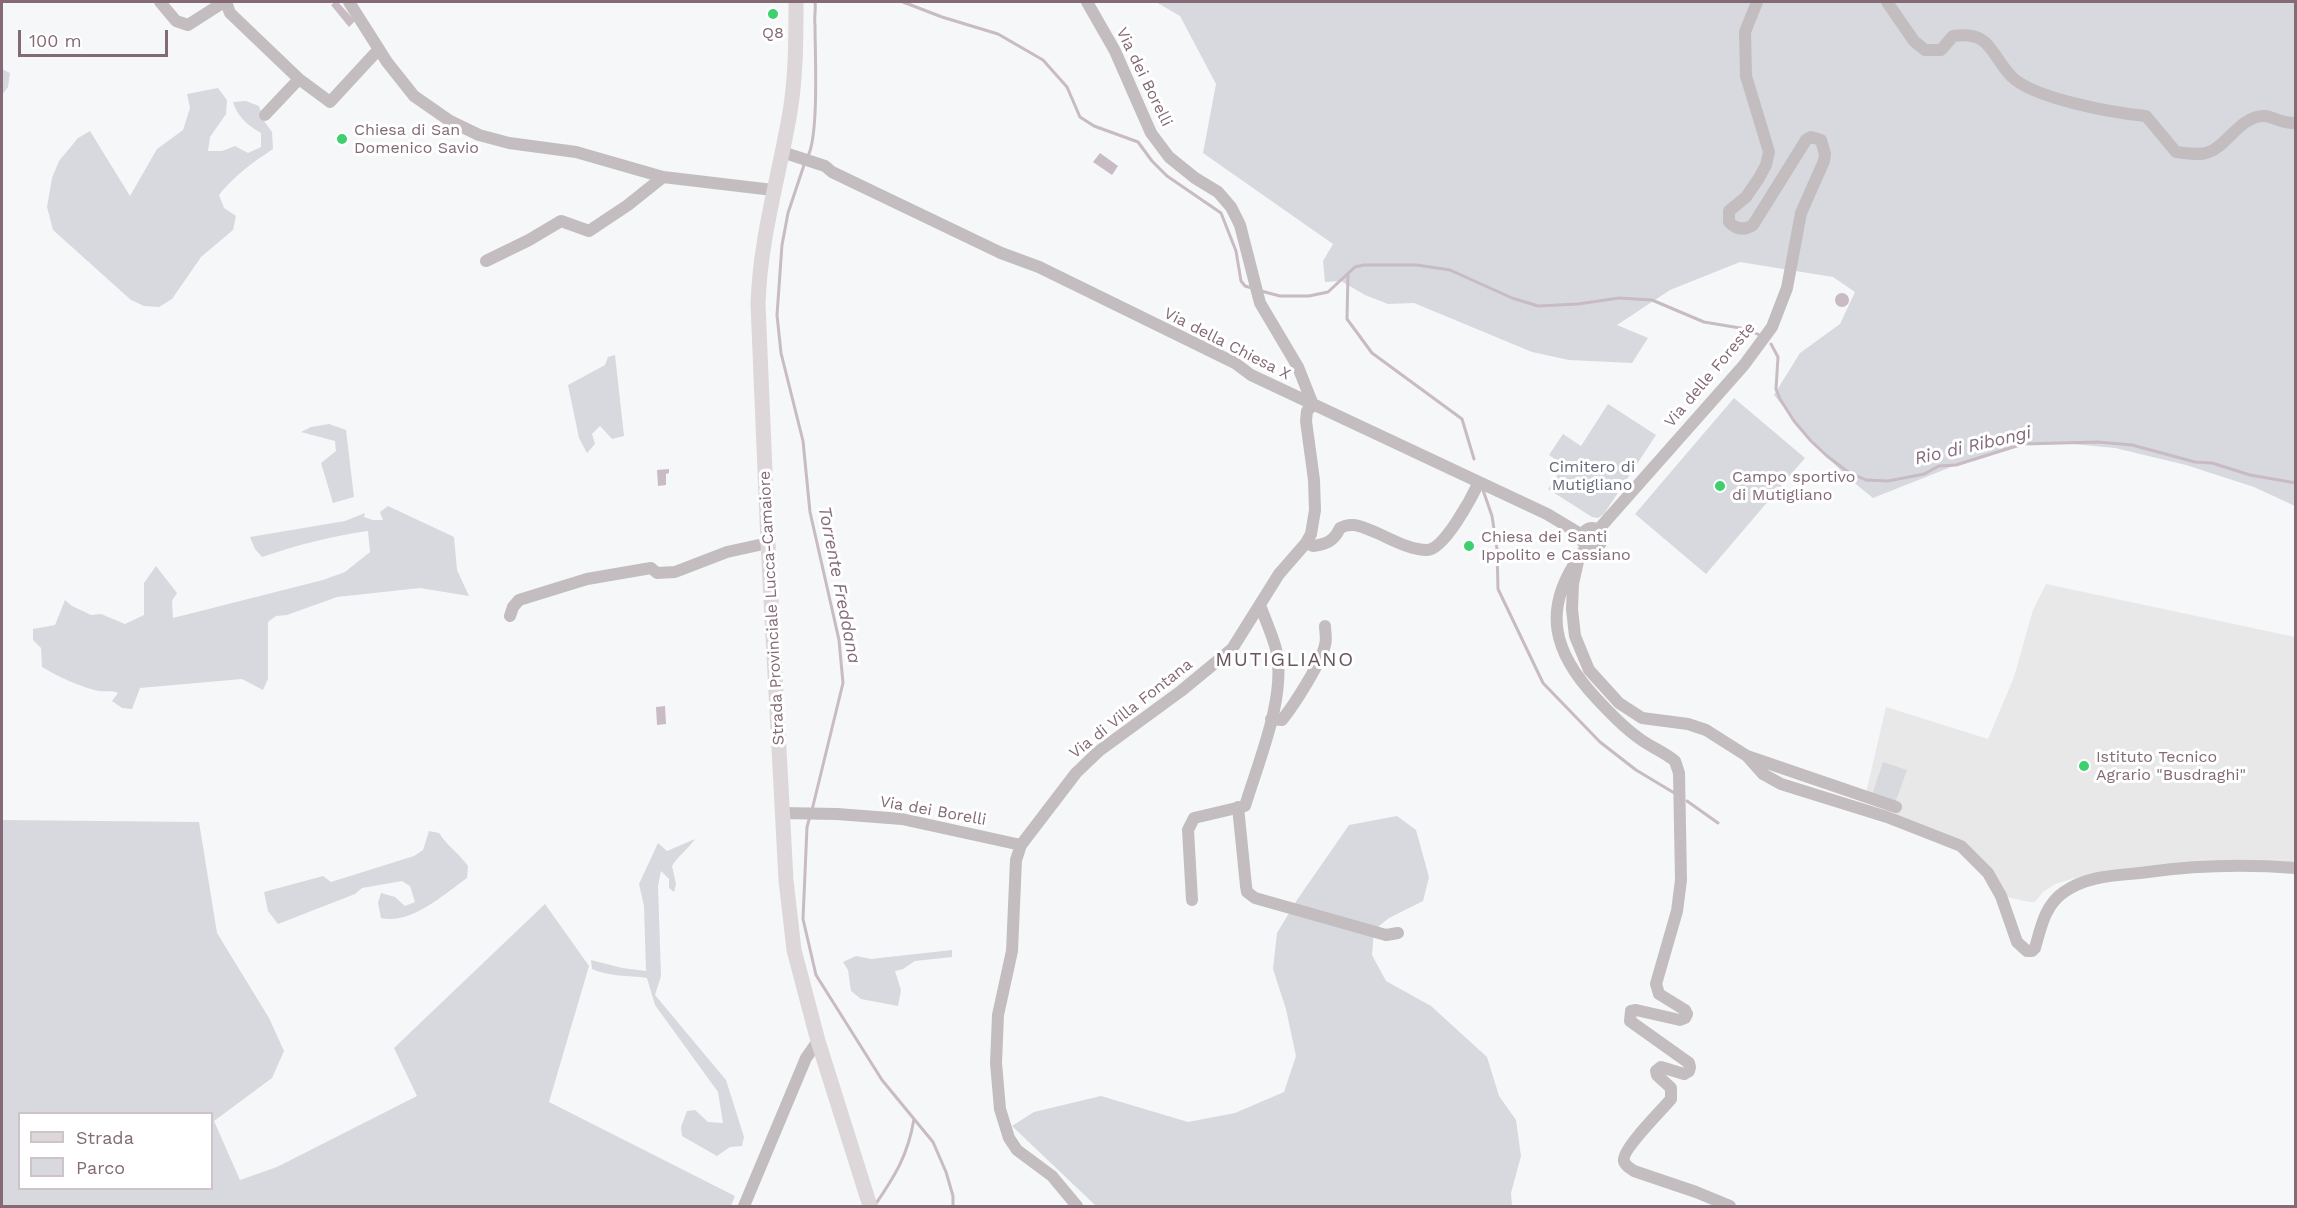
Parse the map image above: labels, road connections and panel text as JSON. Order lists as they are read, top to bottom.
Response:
{
  "streets": {
    "main road": ["Strada Provinciale Lucca-Camaiore"],
    "street": [
      "Via dei Borelli",
      "Via della Chiesa X",
      "Via delle Foreste",
      "Via di Villa Fontana"
    ]
  },
  "crossings": [
    ["Via dei Borelli", "Via della Chiesa X"],
    ["Via dei Borelli", "Strada Provinciale Lucca-Camaiore"],
    ["Via dei Borelli", "Via di Villa Fontana"],
    ["Via della Chiesa X", "Via delle Foreste"],
    ["Via della Chiesa X", "Strada Provinciale Lucca-Camaiore"],
    ["Via della Chiesa X", "Via di Villa Fontana"]
  ],
  "districts": ["MUTIGLIANO"],
  "water": ["Rio di Ribongi", "Torrente Freddana"],
  "parks": ["Cimitero di Mutigliano"],
  "places": [
    "Q8",
    "Chiesa di San Domenico Savio",
    "Campo sportivo di Mutigliano",
    "Chiesa dei Santi Ippolito e Cassiano",
    "Istituto Tecnico Agrario \"Busdraghi\""
  ],
  "legend": ["Strada", "Parco"],
  "scale_bar": "100 m"
}
